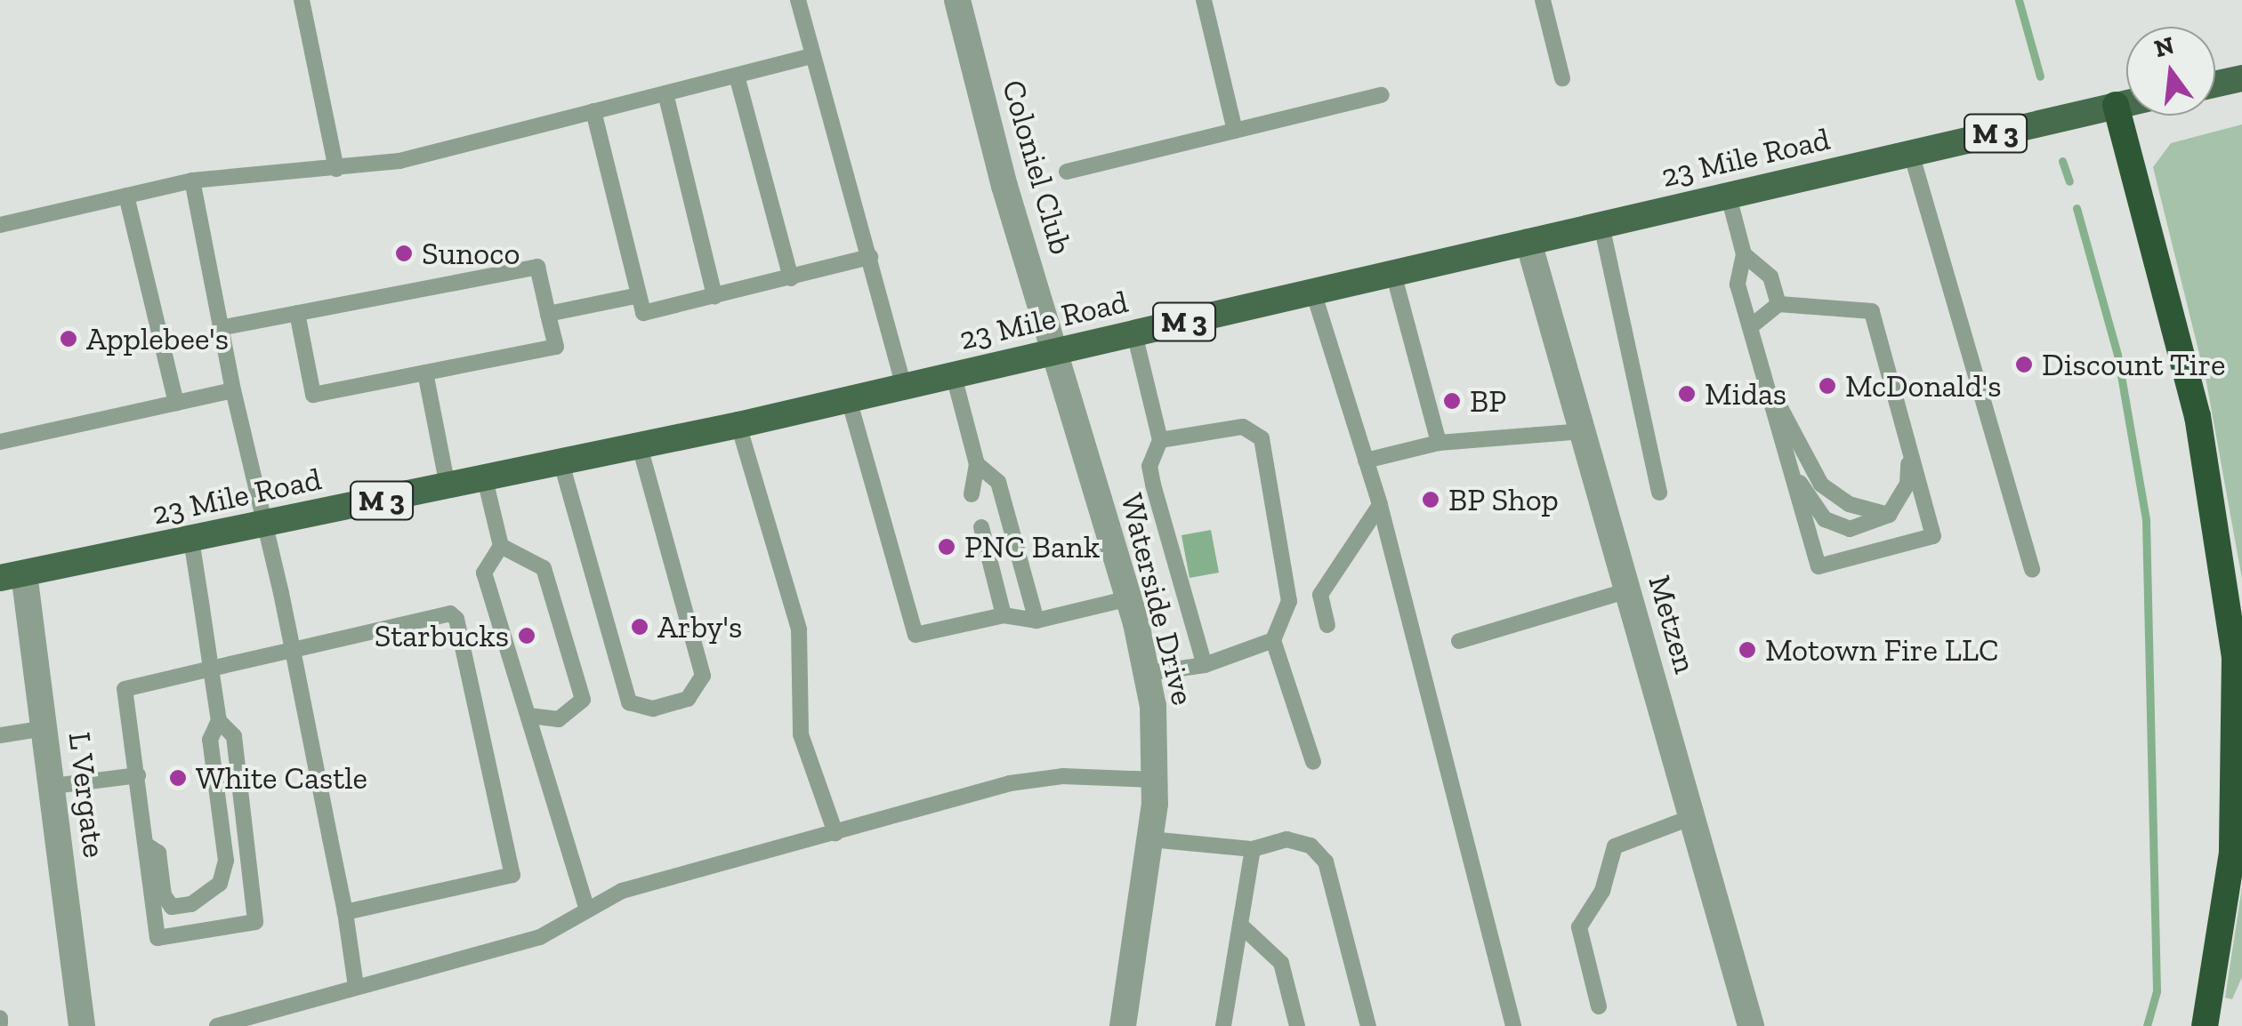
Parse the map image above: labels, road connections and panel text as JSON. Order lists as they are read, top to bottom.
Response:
{
  "streets": {
    "main road": ["M 3", "23 Mile Road"],
    "street": [
      "Coloniel Club",
      "Waterside Drive",
      "Metzen",
      "L Vergate"
    ]
  },
  "crossings": [
    ["23 Mile Road", "Coloniel Club"],
    ["23 Mile Road", "Waterside Drive"],
    ["23 Mile Road", "Metzen"],
    ["23 Mile Road", "L Vergate"],
    ["Coloniel Club", "Waterside Drive"]
  ],
  "places": [
    "Sunoco",
    "Applebee's",
    "Discount Tire",
    "McDonald's",
    "Midas",
    "BP",
    "BP Shop",
    "PNC Bank",
    "Arby's",
    "Starbucks",
    "Motown Fire LLC",
    "White Castle"
  ],
  "north": "top"
}
